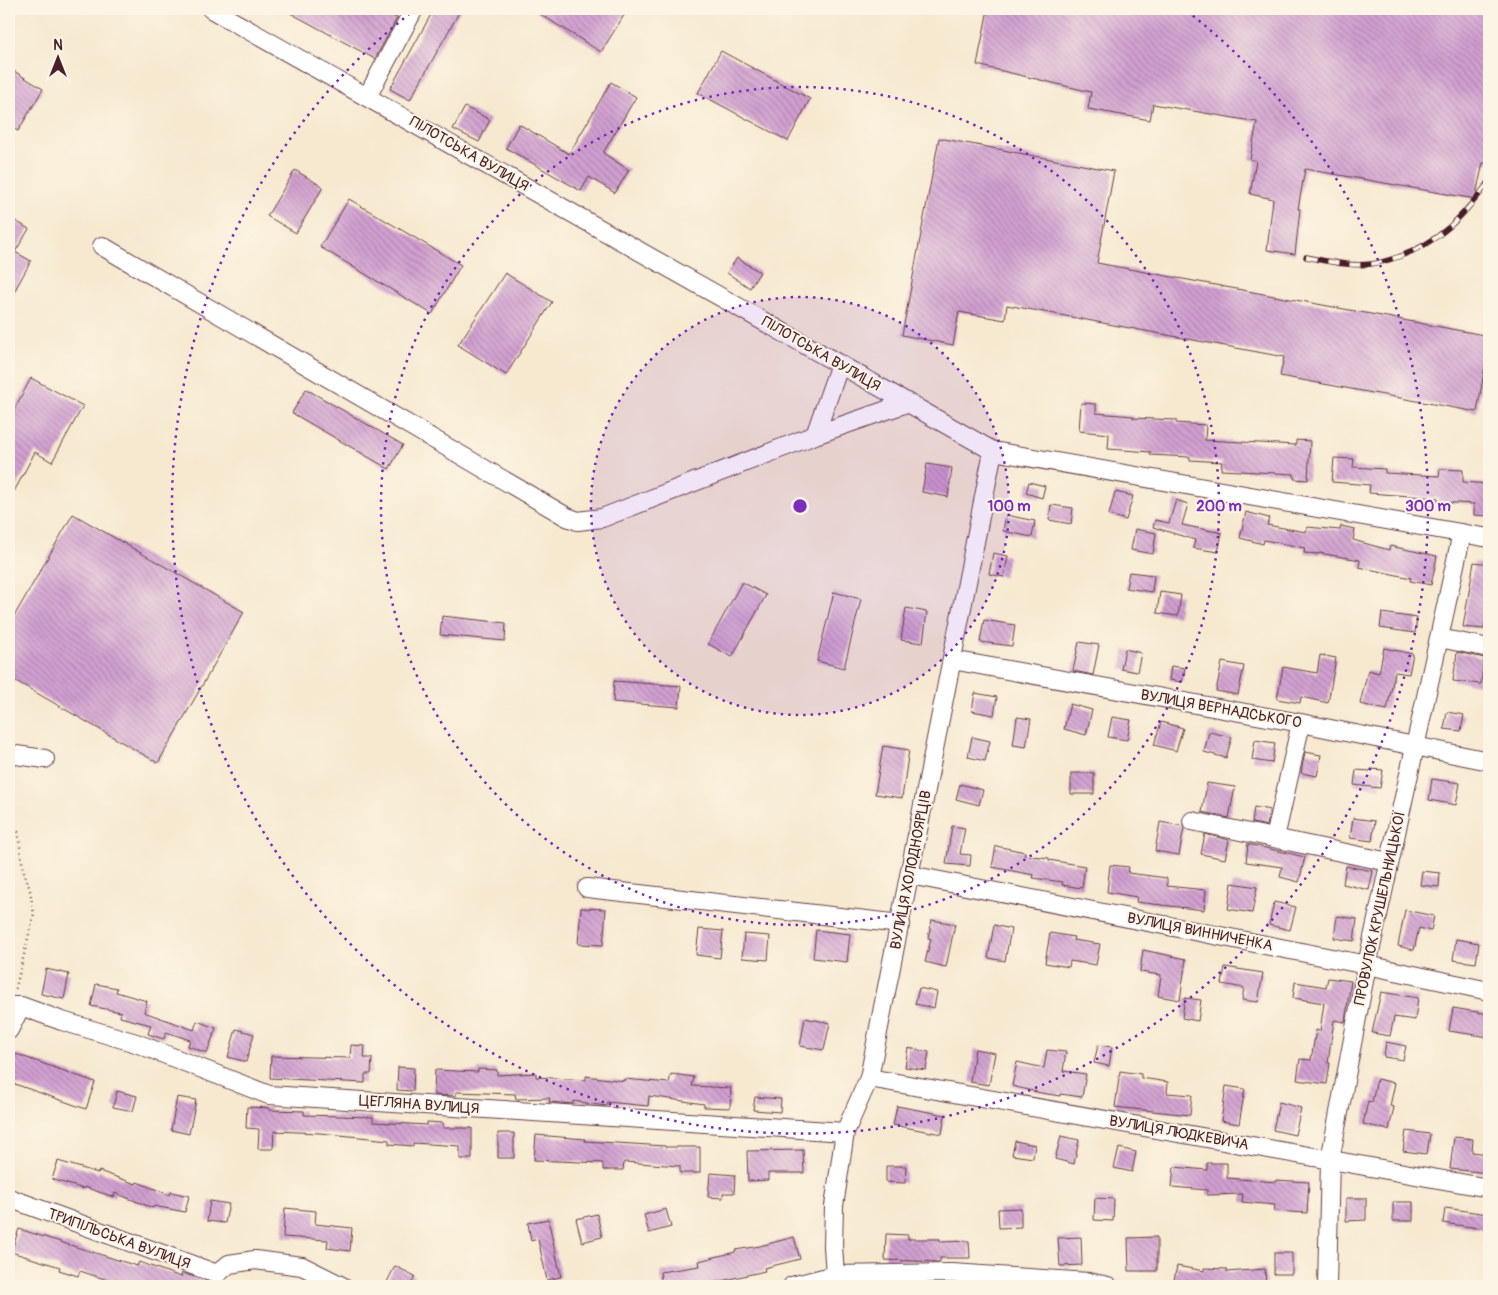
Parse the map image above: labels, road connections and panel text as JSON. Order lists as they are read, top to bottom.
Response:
{
  "streets": {
    "street": [
      "ПІЛОТСЬКА ВУЛИЦЯ",
      "ВУЛИЦЯ ВЕРНАДСЬКОГО",
      "ВУЛИЦЯ ХОЛОДНОЯРЦІВ",
      "ПРОВУЛОК КРУШЕЛЬНИЦЬКОЇ",
      "ВУЛИЦЯ ВИННИЧЕНКА",
      "ЦЕГЛЯНА ВУЛИЦЯ",
      "ВУЛИЦЯ ЛЮДКЕВИЧА",
      "ТРИПІЛЬСЬКА ВУЛИЦЯ"
    ]
  },
  "crossings": [
    ["ПІЛОТСЬКА ВУЛИЦЯ", "ВУЛИЦЯ ХОЛОДНОЯРЦІВ"],
    ["ПІЛОТСЬКА ВУЛИЦЯ", "ПРОВУЛОК КРУШЕЛЬНИЦЬКОЇ"],
    ["ВУЛИЦЯ ВЕРНАДСЬКОГО", "ВУЛИЦЯ ХОЛОДНОЯРЦІВ"],
    ["ВУЛИЦЯ ВЕРНАДСЬКОГО", "ПРОВУЛОК КРУШЕЛЬНИЦЬКОЇ"],
    ["ВУЛИЦЯ ХОЛОДНОЯРЦІВ", "ВУЛИЦЯ ВИННИЧЕНКА"],
    ["ВУЛИЦЯ ХОЛОДНОЯРЦІВ", "ЦЕГЛЯНА ВУЛИЦЯ"],
    ["ВУЛИЦЯ ХОЛОДНОЯРЦІВ", "ВУЛИЦЯ ЛЮДКЕВИЧА"],
    ["ПРОВУЛОК КРУШЕЛЬНИЦЬКОЇ", "ВУЛИЦЯ ВИННИЧЕНКА"],
    ["ПРОВУЛОК КРУШЕЛЬНИЦЬКОЇ", "ВУЛИЦЯ ЛЮДКЕВИЧА"]
  ],
  "north": "top",
  "rings": ["100 m", "200 m", "300 m"]
}
